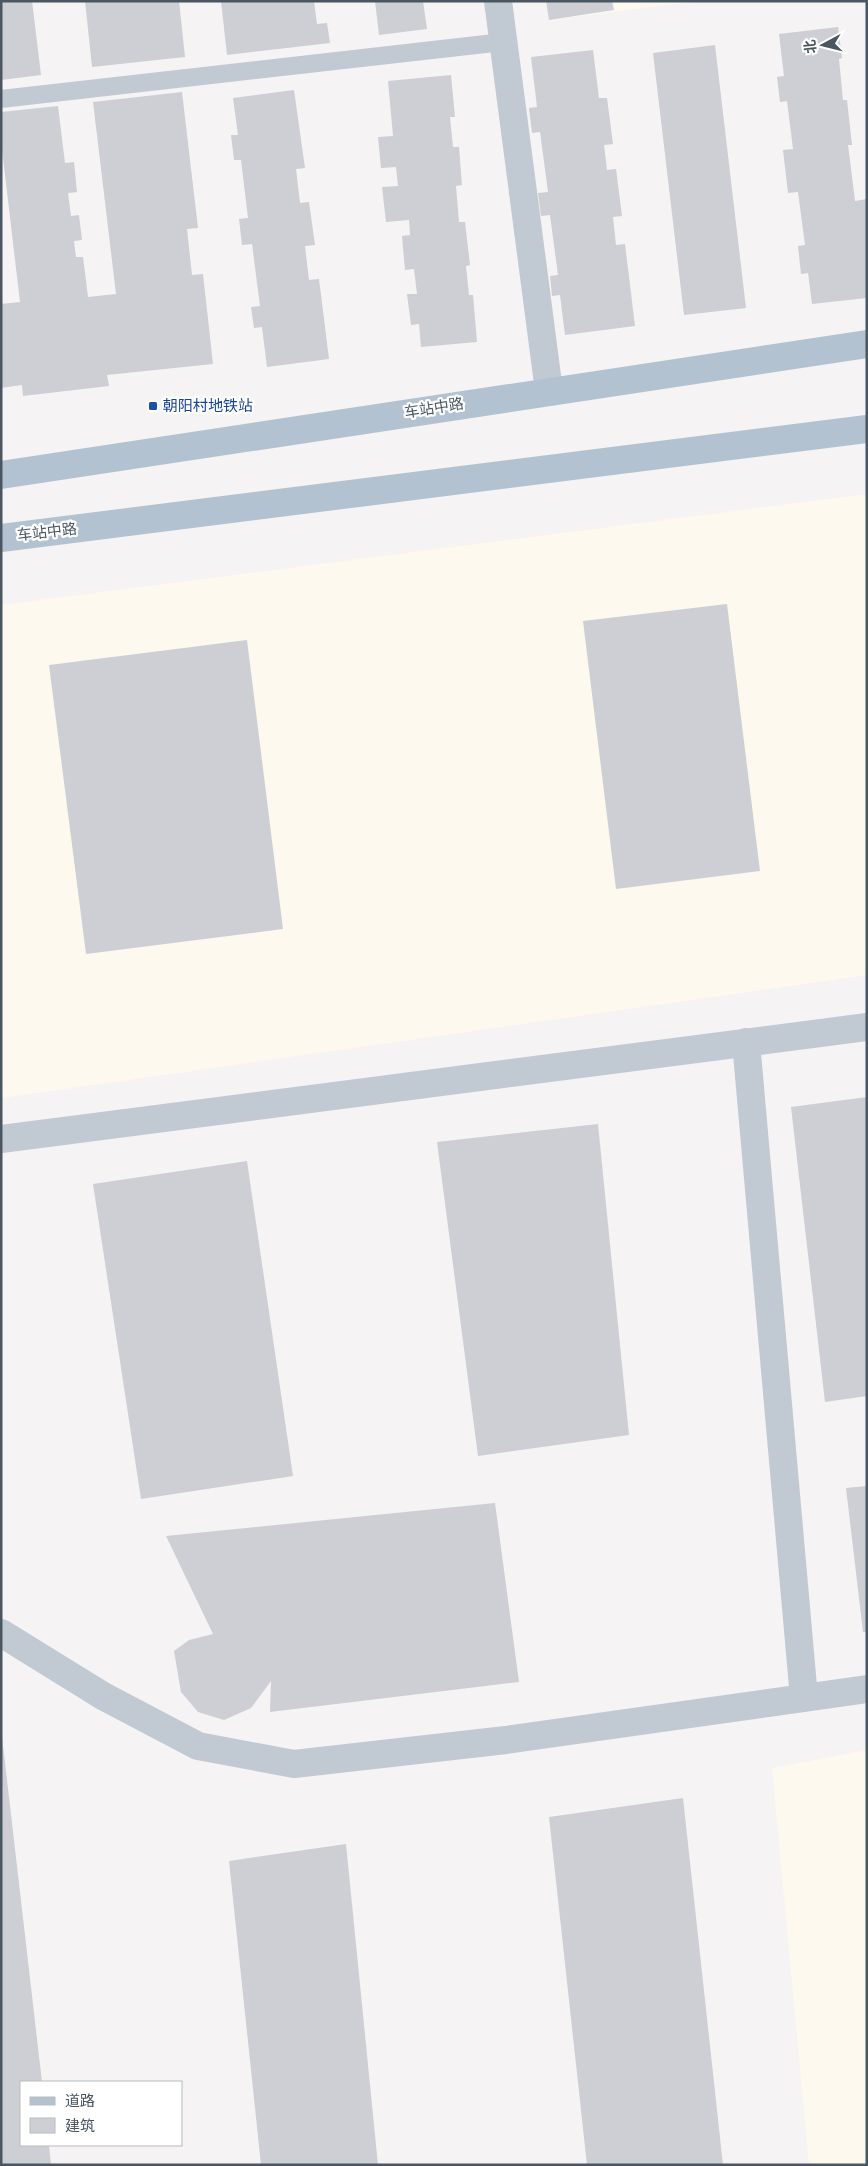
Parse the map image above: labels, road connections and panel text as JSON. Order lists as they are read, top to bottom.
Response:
{
  "streets": {
    "main road": ["车站中路"]
  },
  "places": {
    "transit": ["朝阳村地铁站"]
  },
  "legend": ["道路", "建筑"],
  "north": "left"
}
